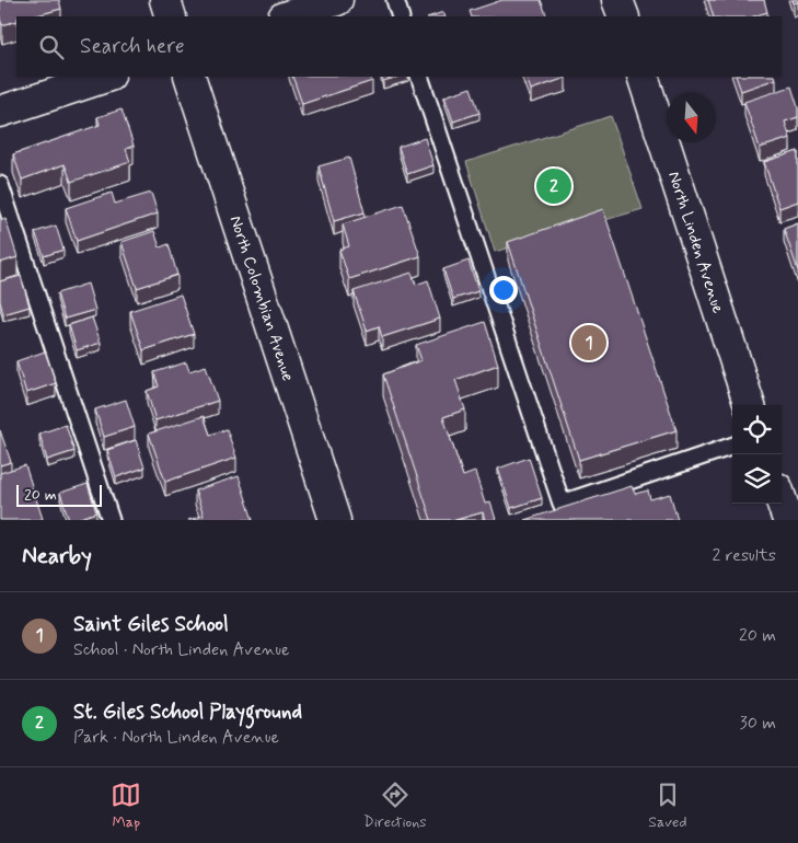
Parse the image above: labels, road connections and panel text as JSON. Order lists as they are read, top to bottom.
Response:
{
  "streets": {
    "street": ["North Linden Avenue", "North Colombian Avenue"]
  },
  "scale_bar": "20 m",
  "north": "bottom",
  "page": {
    "search": "Search here",
    "pins": ["2", "1"],
    "scale": "20 m",
    "heading": ["Nearby", "2 results"],
    "list": [
      {
        "mark": "1",
        "name": "Saint Giles School",
        "note": "School · North Linden Avenue",
        "value": "20 m"
      },
      {
        "mark": "2",
        "name": "St. Giles School Playground",
        "note": "Park · North Linden Avenue",
        "value": "30 m"
      }
    ],
    "nav": ["Map", "Directions", "Saved"]
  }
}
